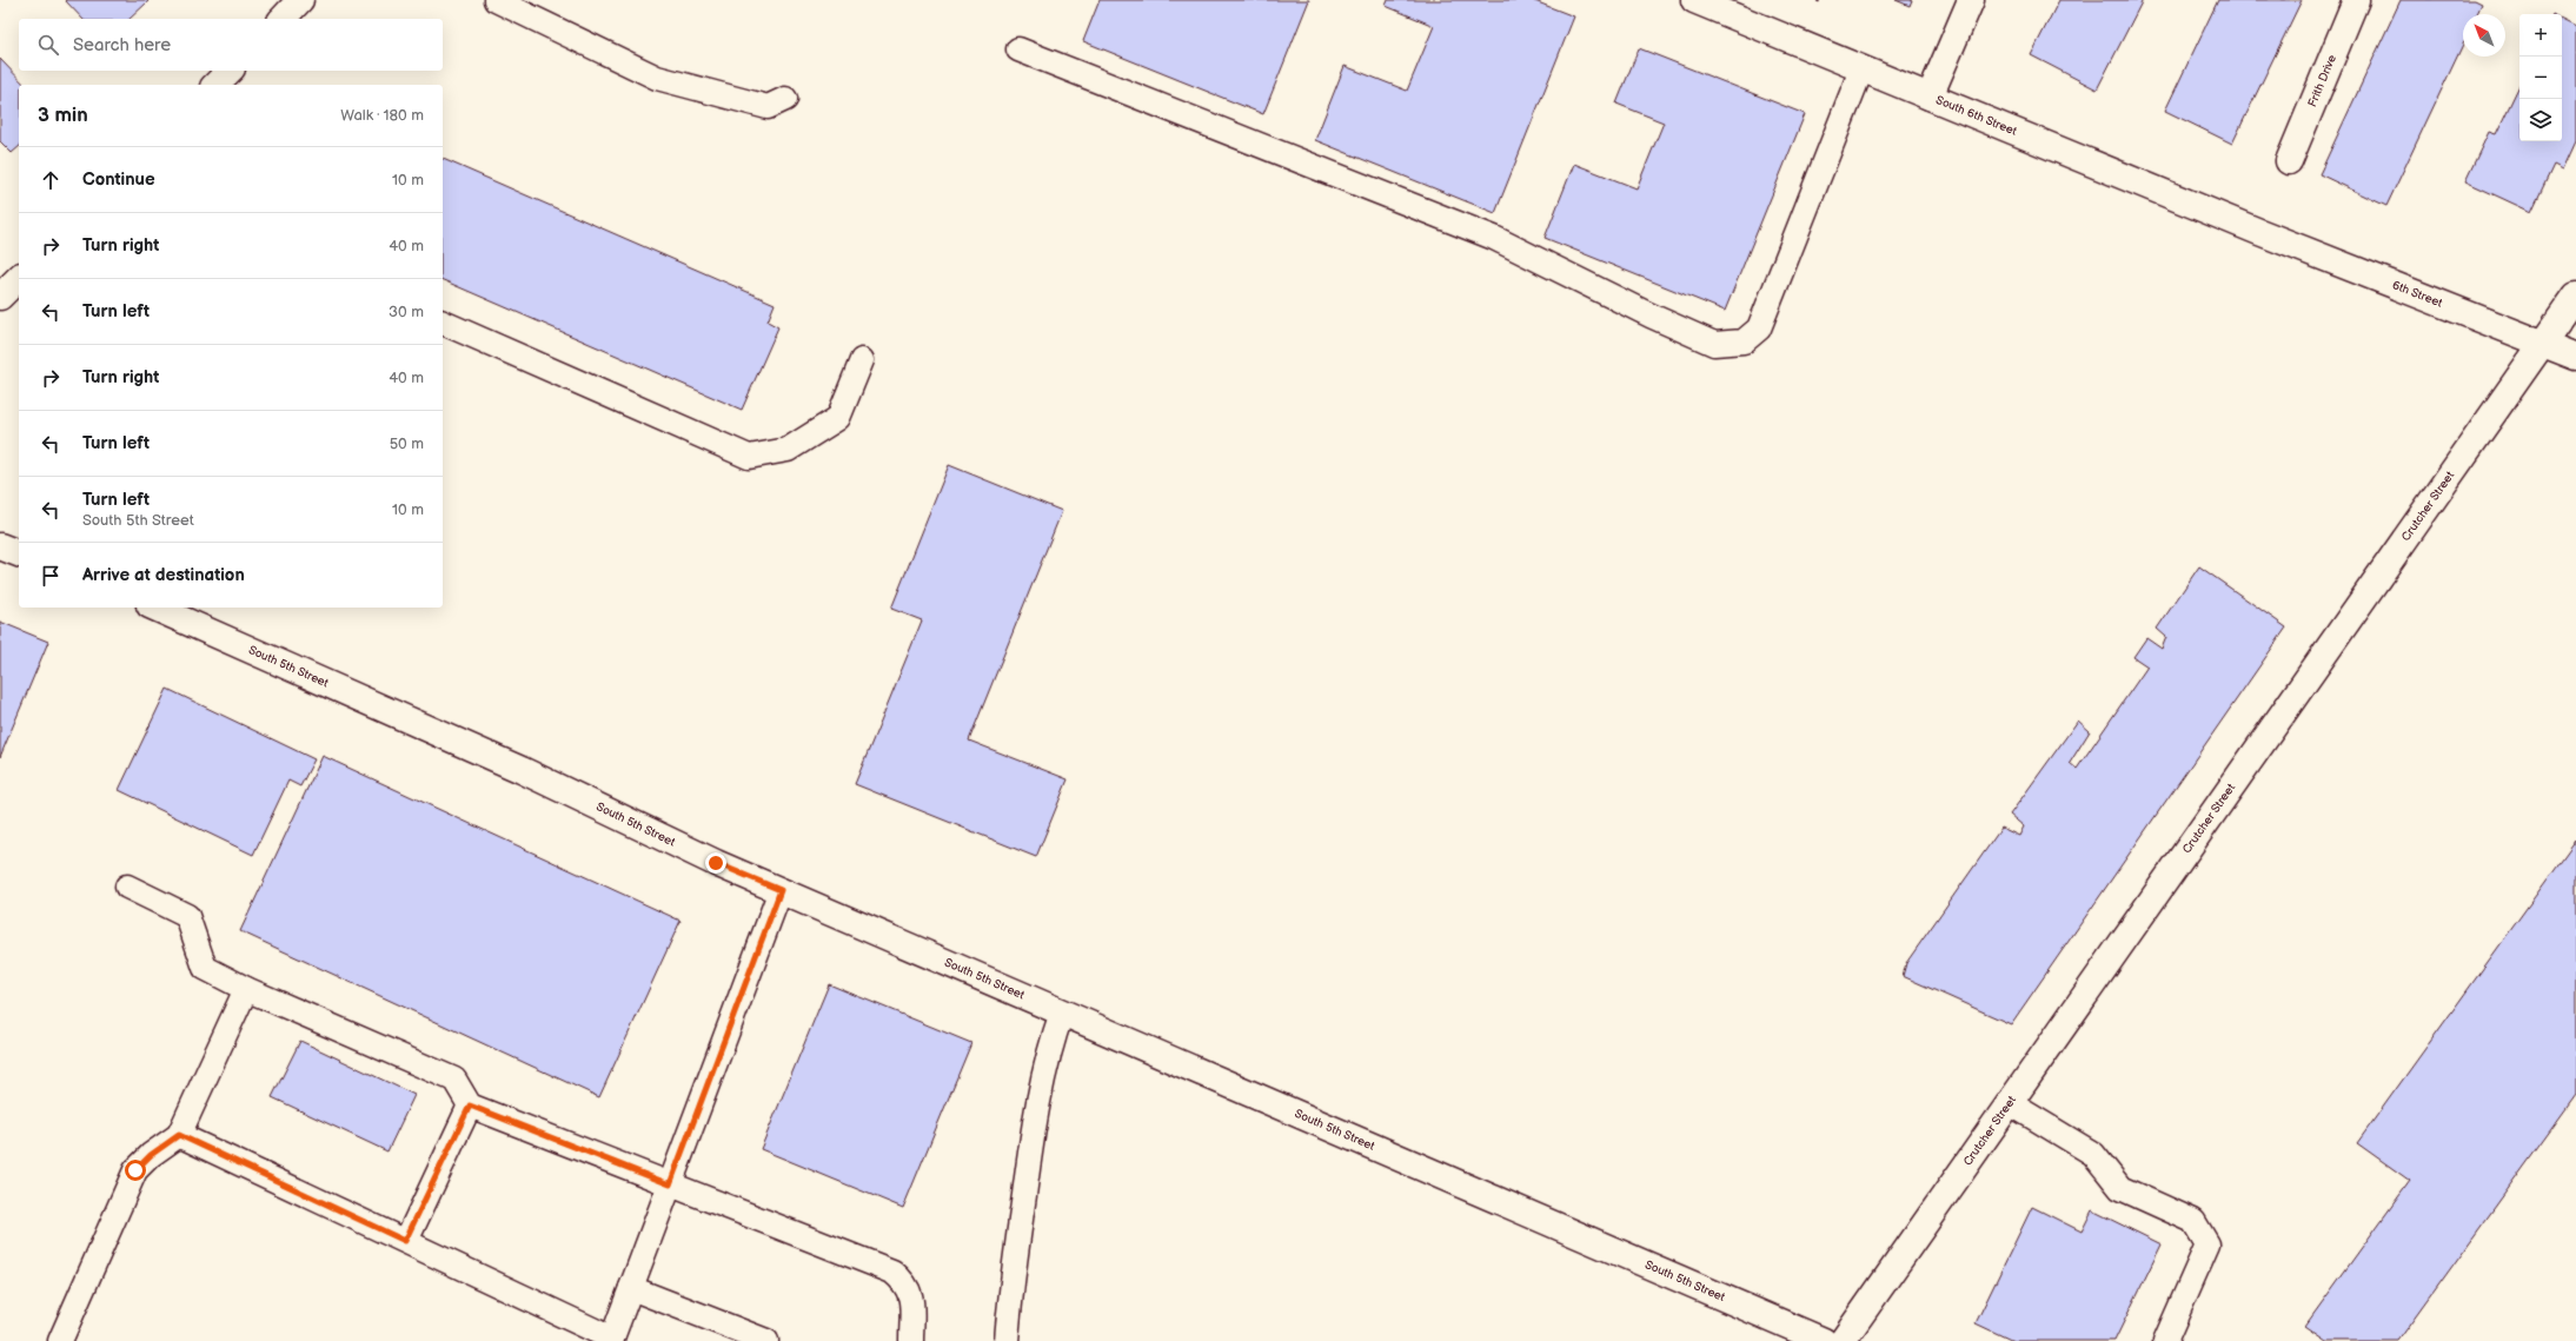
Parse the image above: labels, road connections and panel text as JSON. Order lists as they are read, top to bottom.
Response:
{
  "streets": {
    "street": [
      "Frith Drive",
      "South 6th Street",
      "6th Street",
      "Crutcher Street",
      "South 5th Street"
    ]
  },
  "crossings": [
    ["South 6th Street", "6th Street"],
    ["6th Street", "Crutcher Street"]
  ],
  "north": "top left",
  "page": {
    "map_buttons": ["+", "−"],
    "search": "Search here",
    "heading": ["3 min", "Walk · 180 m"],
    "list": [
      ["Continue", "10 m"],
      ["Turn right", "40 m"],
      ["Turn left", "30 m"],
      ["Turn right", "40 m"],
      ["Turn left", "50 m"],
      ["Turn left", "South 5th Street", "10 m"],
      "Arrive at destination"
    ]
  }
}
